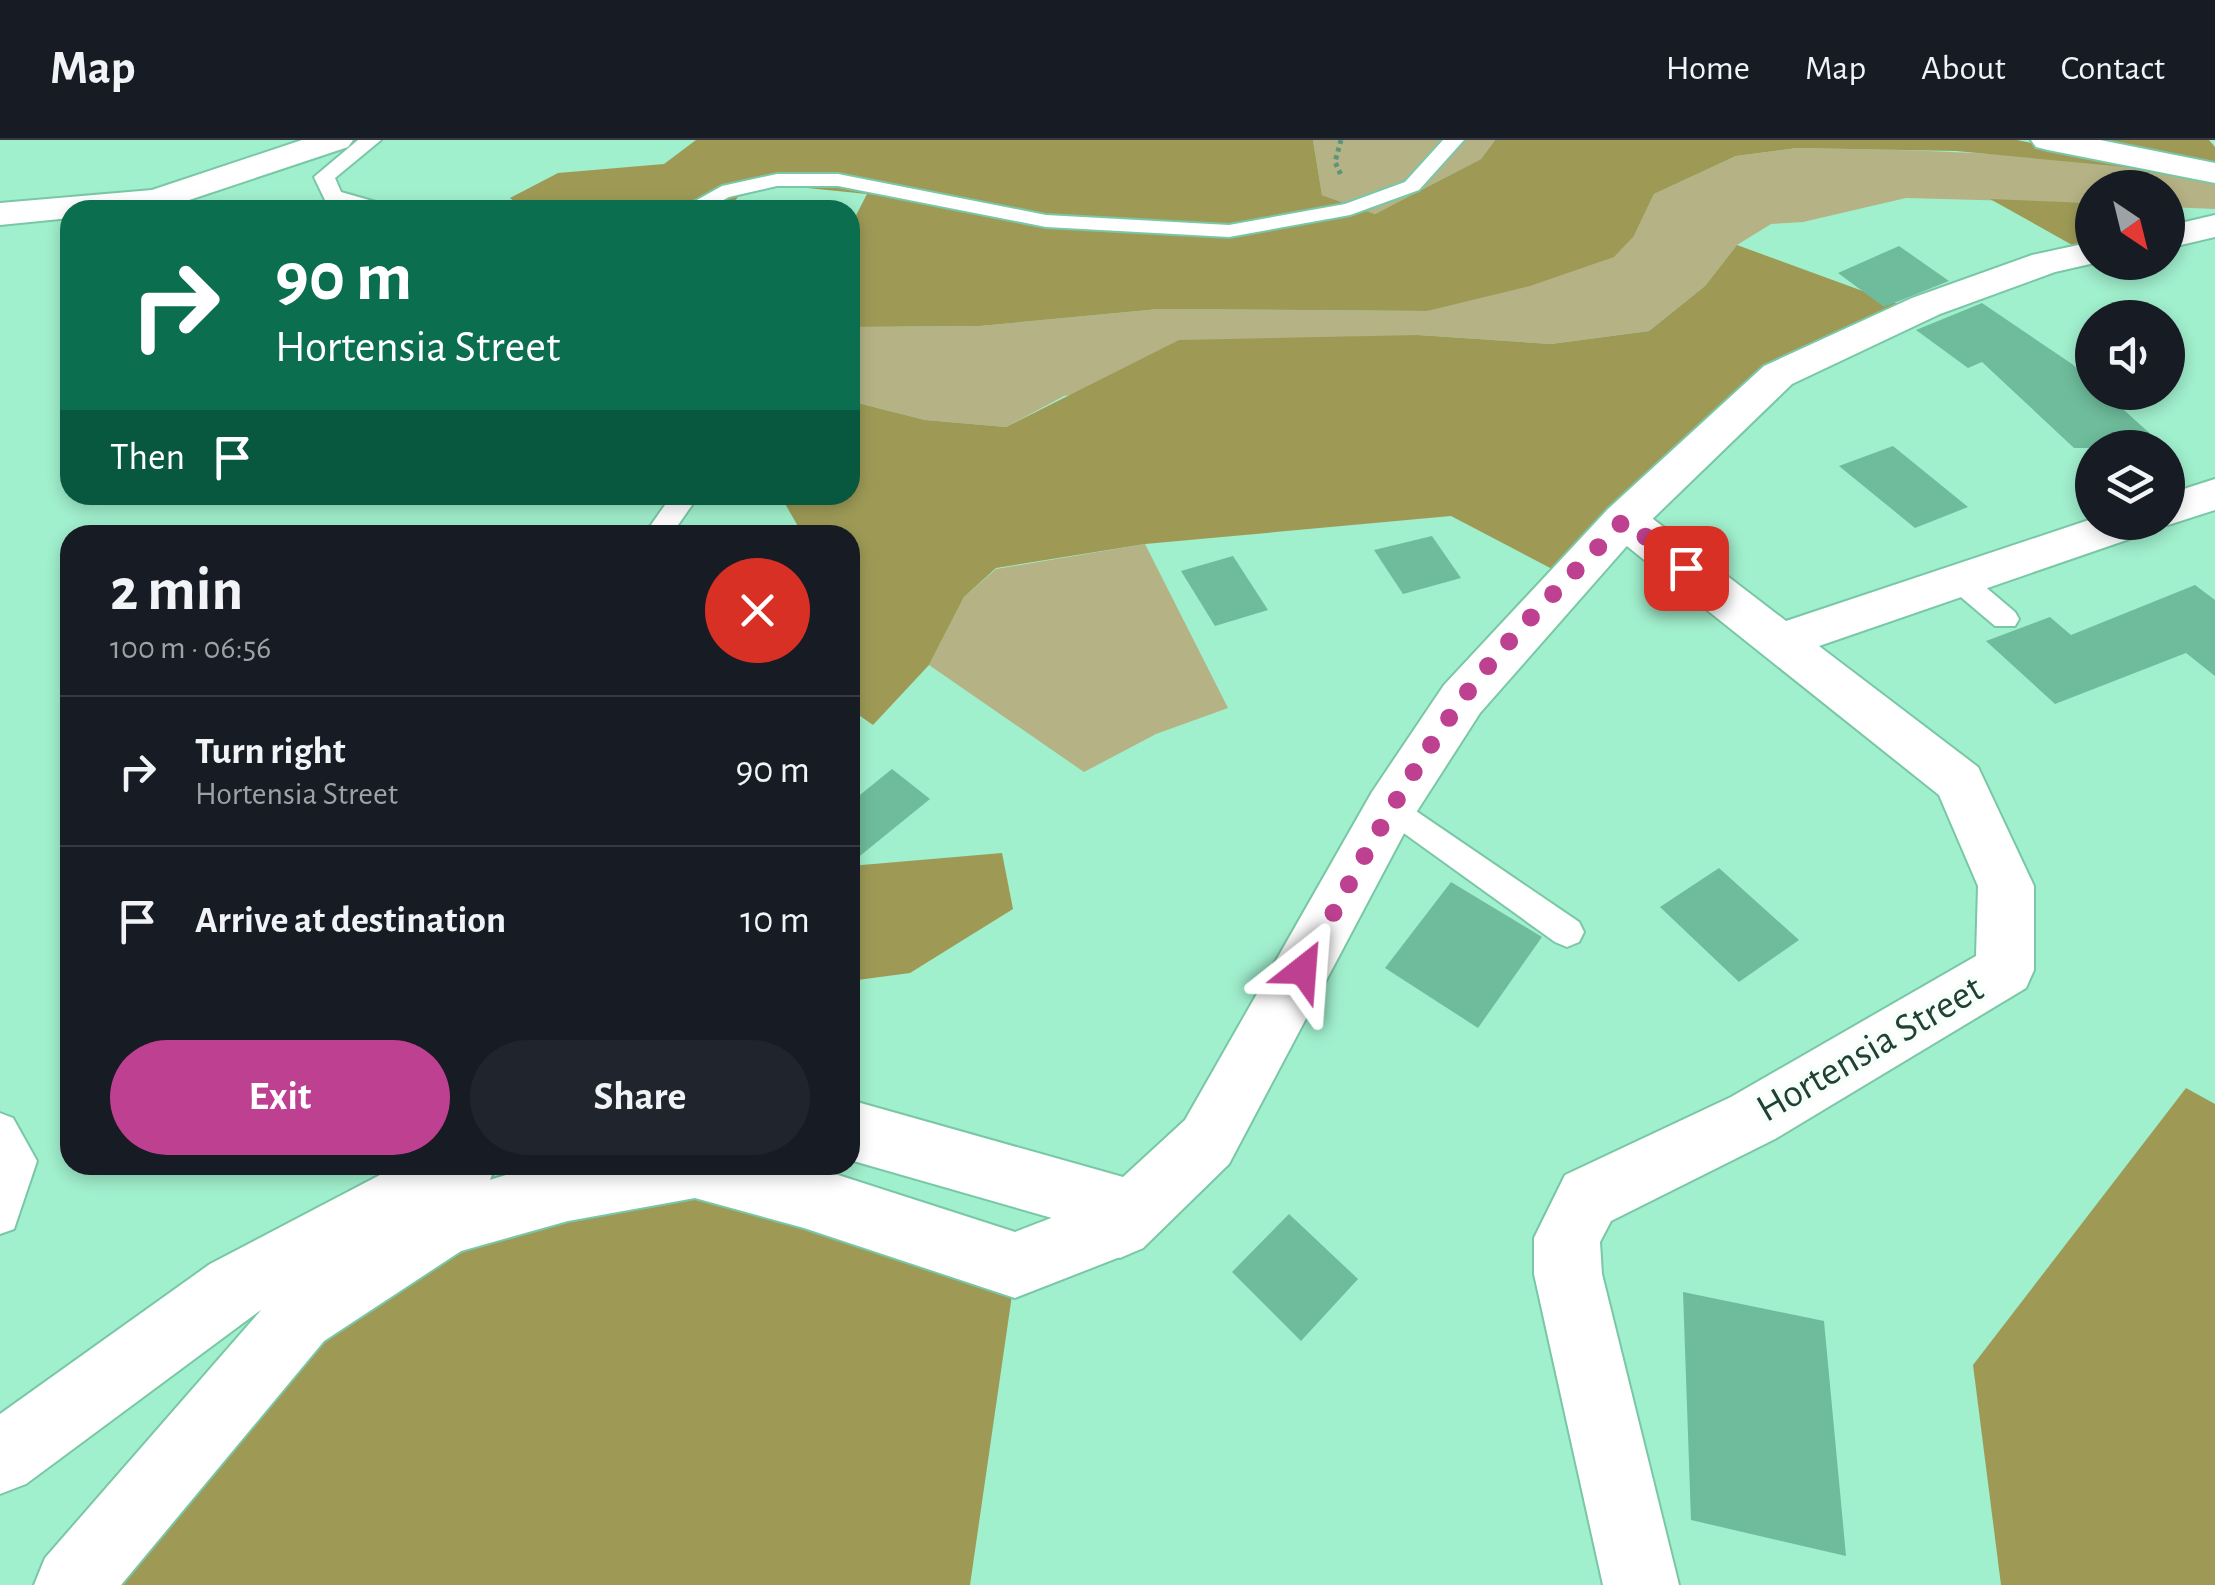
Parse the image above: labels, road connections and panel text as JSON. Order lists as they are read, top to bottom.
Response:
{
  "streets": {
    "street": ["Hortensia Street"]
  },
  "north": "bottom right",
  "page": {
    "header": "Map",
    "nav": [
      "Home",
      "Map",
      "About",
      "Contact"
    ],
    "turn": ["90 m", "Hortensia Street"],
    "then": "Then",
    "heading": ["2 min", "100 m · 06:56"],
    "list": [
      {
        "name": "Turn right",
        "note": "Hortensia Street",
        "value": "90 m"
      },
      {
        "name": "Arrive at destination",
        "value": "10 m"
      }
    ],
    "buttons": ["Exit", "Share"]
  }
}
